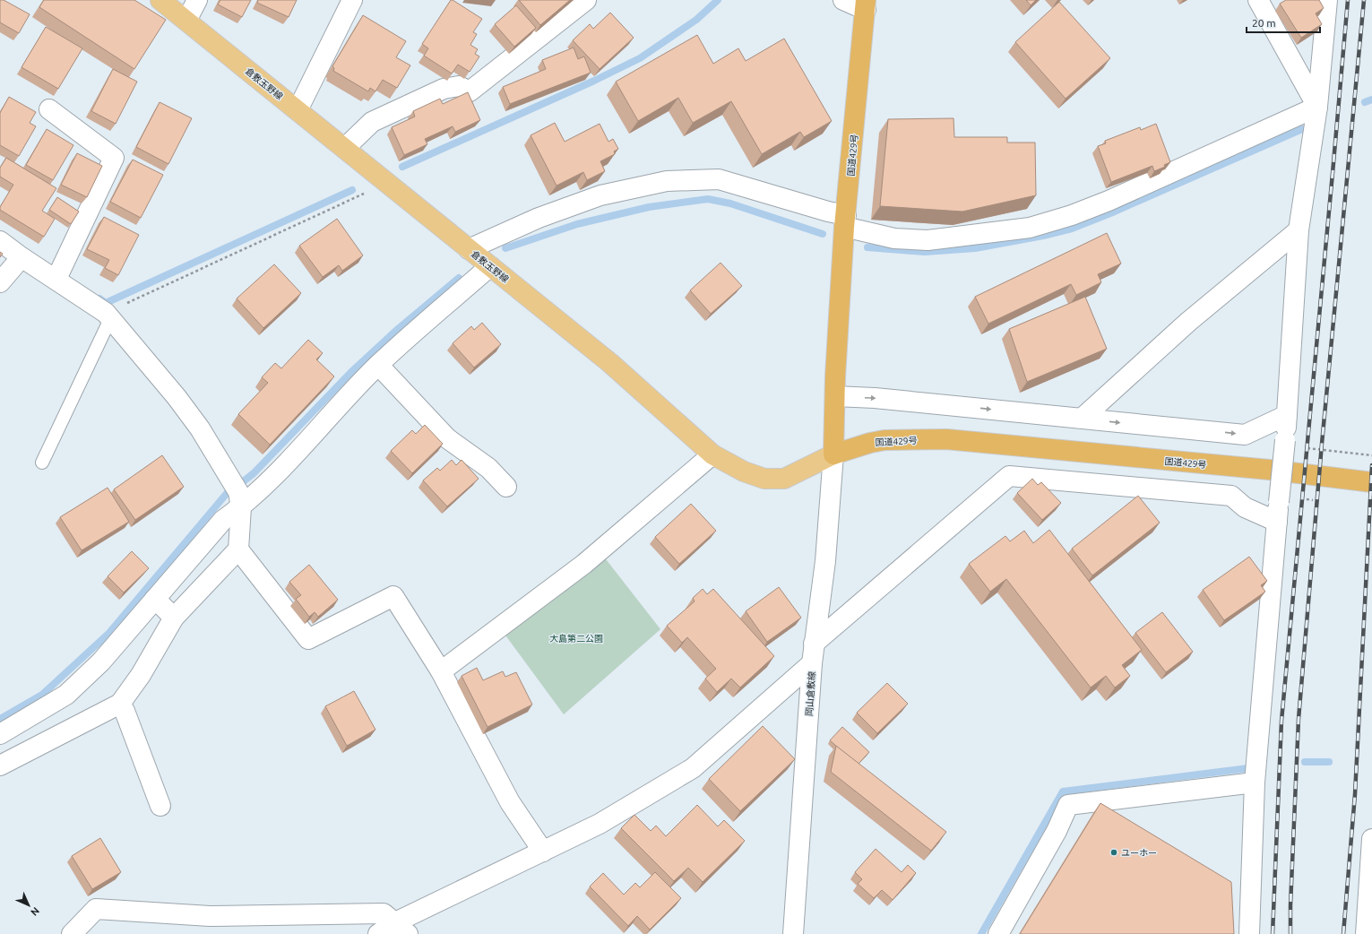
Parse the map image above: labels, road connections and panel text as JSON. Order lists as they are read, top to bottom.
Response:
{
  "streets": {
    "highway": ["国道429号"],
    "main road": ["倉敷玉野線"],
    "street": ["岡山倉敷線"]
  },
  "crossings": [
    ["倉敷玉野線", "国道429号"],
    ["倉敷玉野線", "岡山倉敷線"],
    ["国道429号", "岡山倉敷線"]
  ],
  "parks": ["大島第二公園"],
  "places": ["ユーホー"],
  "scale_bar": "20 m",
  "north": "bottom right"
}
